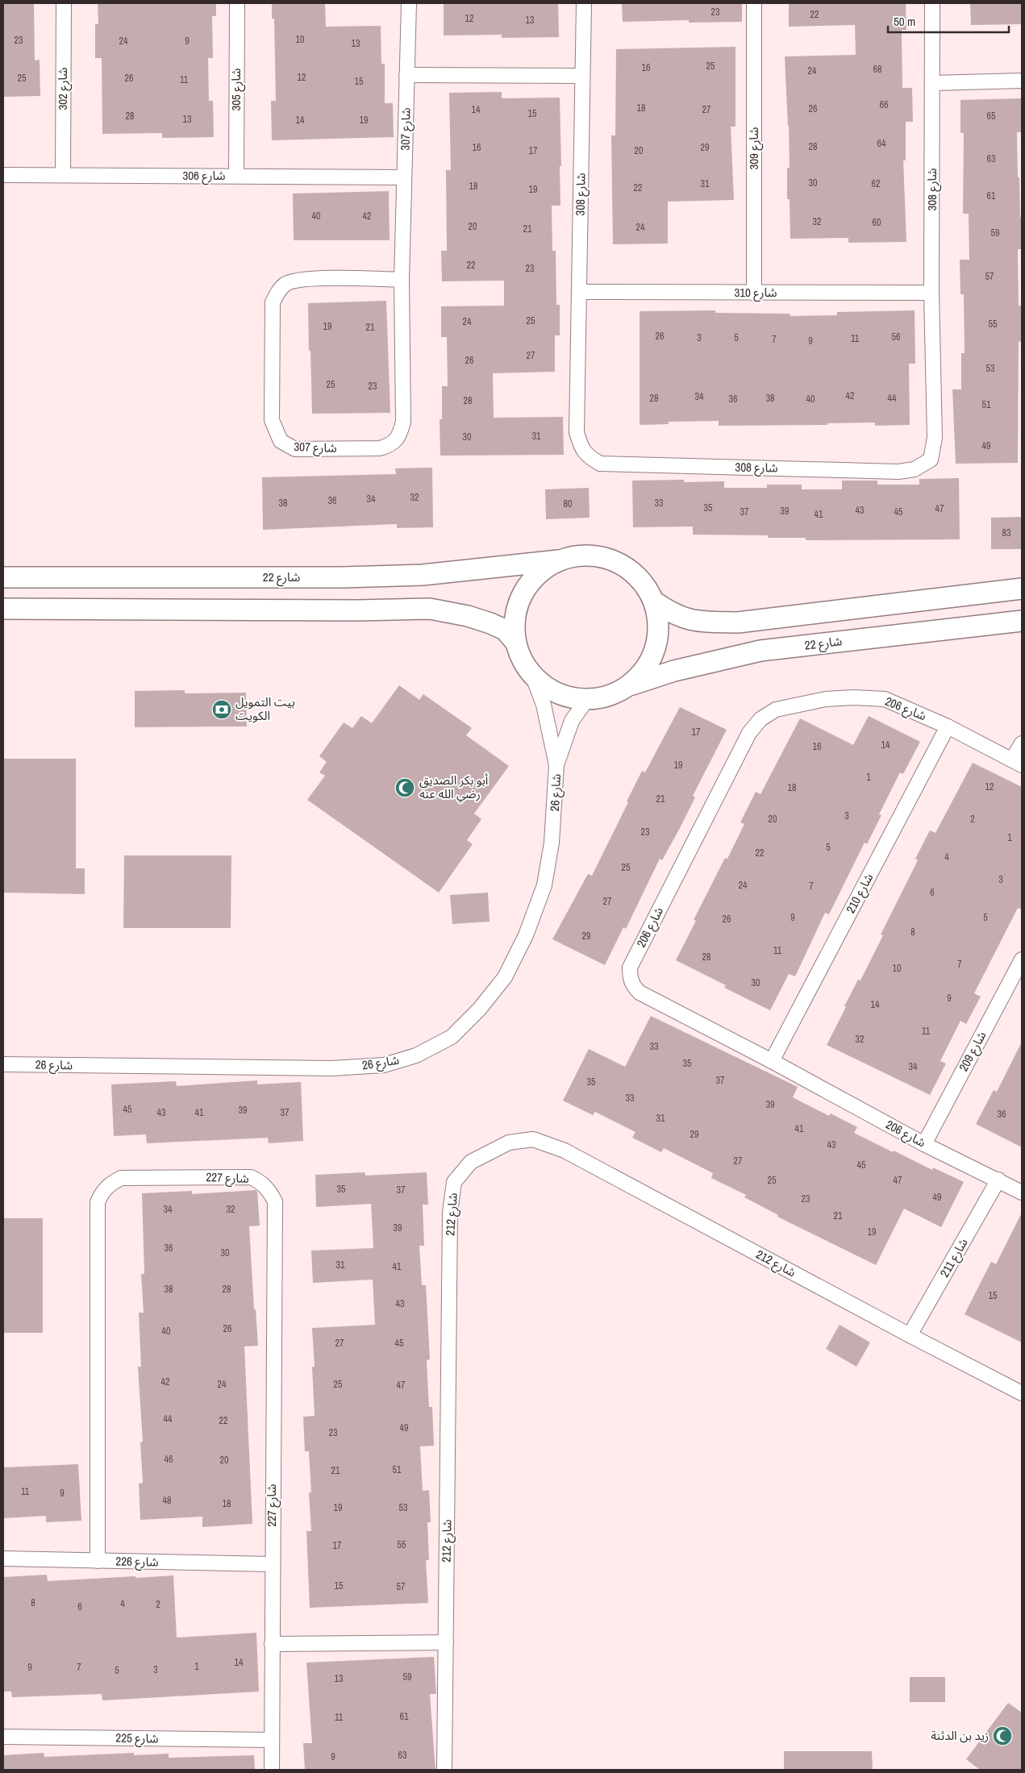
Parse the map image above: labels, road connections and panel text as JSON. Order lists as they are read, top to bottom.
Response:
{
  "streets": {
    "street": [
      "شارع 302",
      "شارع 305",
      "شارع 307",
      "شارع 309",
      "شارع 306",
      "شارع 308",
      "شارع 310",
      "شارع 22",
      "شارع 206",
      "شارع 26",
      "شارع 210",
      "شارع 209",
      "شارع 227",
      "شارع 212",
      "شارع 211",
      "شارع 226",
      "شارع 225"
    ]
  },
  "crossings": [
    ["شارع 302", "شارع 306"],
    ["شارع 305", "شارع 306"],
    ["شارع 307", "شارع 306"],
    ["شارع 309", "شارع 310"],
    ["شارع 308", "شارع 310"],
    ["شارع 22", "شارع 26"],
    ["شارع 206", "شارع 210"],
    ["شارع 206", "شارع 209"],
    ["شارع 206", "شارع 211"],
    ["شارع 227", "شارع 226"],
    ["شارع 227", "شارع 225"],
    ["شارع 212", "شارع 211"]
  ],
  "places": {
    "bank": ["بيت التمويل الكويت"],
    "mosque": ["أبو بكر الصديق رضي الله عنه", "زيد بن الدثنة"]
  },
  "house_numbers": [
    "23",
    "22",
    "12",
    "13",
    "10",
    "23",
    "24",
    "9",
    "13",
    "25",
    "16",
    "68",
    "24",
    "12",
    "25",
    "26",
    "11",
    "15",
    "66",
    "18",
    "26",
    "14",
    "27",
    "15",
    "28",
    "65",
    "13",
    "14",
    "19",
    "64",
    "28",
    "16",
    "29",
    "17",
    "20",
    "63",
    "30",
    "31",
    "62",
    "18",
    "22",
    "19",
    "61",
    "40",
    "42",
    "32",
    "60",
    "20",
    "24",
    "21",
    "59",
    "22",
    "23",
    "57",
    "25",
    "24",
    "55",
    "19",
    "21",
    "26",
    "56",
    "3",
    "5",
    "11",
    "7",
    "9",
    "27",
    "26",
    "53",
    "25",
    "23",
    "42",
    "34",
    "28",
    "38",
    "44",
    "36",
    "40",
    "28",
    "51",
    "31",
    "30",
    "49",
    "32",
    "34",
    "36",
    "38",
    "33",
    "80",
    "35",
    "47",
    "43",
    "39",
    "37",
    "45",
    "41",
    "83",
    "17",
    "14",
    "16",
    "19",
    "1",
    "12",
    "18",
    "21",
    "3",
    "20",
    "2",
    "23",
    "1",
    "5",
    "22",
    "4",
    "25",
    "3",
    "24",
    "7",
    "6",
    "27",
    "9",
    "5",
    "26",
    "8",
    "29",
    "11",
    "28",
    "7",
    "10",
    "30",
    "9",
    "14",
    "11",
    "32",
    "33",
    "35",
    "34",
    "37",
    "35",
    "33",
    "39",
    "45",
    "39",
    "43",
    "41",
    "37",
    "36",
    "31",
    "41",
    "29",
    "43",
    "27",
    "45",
    "25",
    "47",
    "35",
    "37",
    "49",
    "23",
    "34",
    "32",
    "21",
    "39",
    "19",
    "36",
    "30",
    "31",
    "41",
    "38",
    "28",
    "15",
    "43",
    "26",
    "40",
    "27",
    "45",
    "42",
    "24",
    "25",
    "47",
    "44",
    "22",
    "49",
    "23",
    "46",
    "20",
    "51",
    "21",
    "11",
    "9",
    "48",
    "18",
    "19",
    "53",
    "55",
    "17",
    "15",
    "57",
    "8",
    "4",
    "2",
    "6",
    "14",
    "1",
    "9",
    "7",
    "3",
    "5",
    "59",
    "13",
    "61",
    "11",
    "63",
    "9"
  ],
  "scale_bar": "50 m"
}
